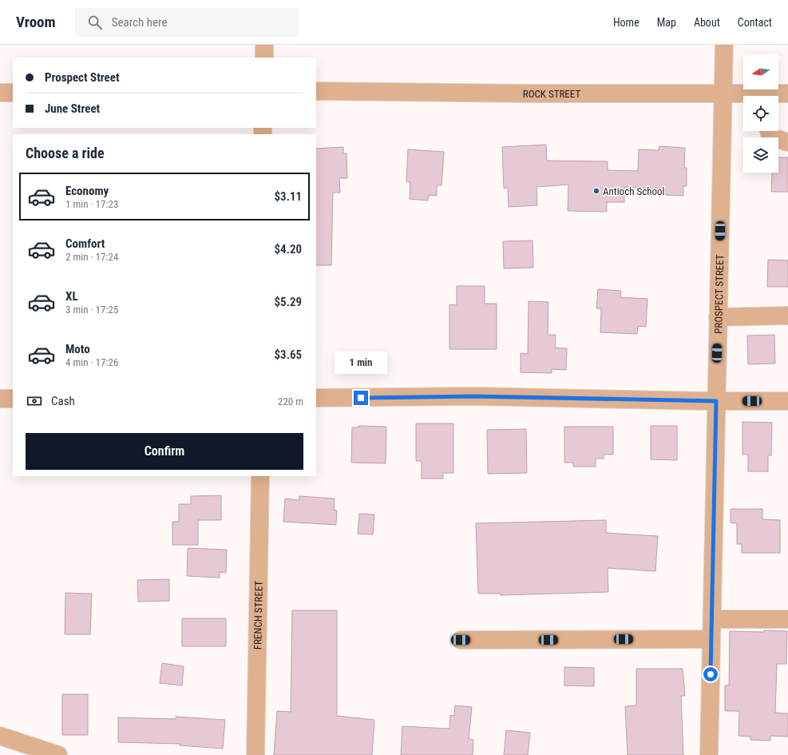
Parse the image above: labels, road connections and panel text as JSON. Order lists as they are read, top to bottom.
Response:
{
  "streets": {
    "street": ["ROCK STREET", "PROSPECT STREET", "FRENCH STREET"]
  },
  "crossings": [
    ["ROCK STREET", "PROSPECT STREET"]
  ],
  "places": ["Antioch School"],
  "north": "left",
  "page": {
    "header": "Vroom",
    "search": "Search here",
    "nav": [
      "Home",
      "Map",
      "About",
      "Contact"
    ],
    "banner": ["Prospect Street", "June Street"],
    "heading": "Choose a ride",
    "list": [
      {
        "name": "Economy",
        "note": "1 min · 17:23",
        "value": "$3.11"
      },
      {
        "name": "Comfort",
        "note": "2 min · 17:24",
        "value": "$4.20"
      },
      {
        "name": "XL",
        "note": "3 min · 17:25",
        "value": "$5.29"
      },
      {
        "name": "Moto",
        "note": "4 min · 17:26",
        "value": "$3.65"
      }
    ],
    "bubble": "1 min",
    "pay": ["Cash", "220 m"],
    "buttons": "Confirm"
  }
}
